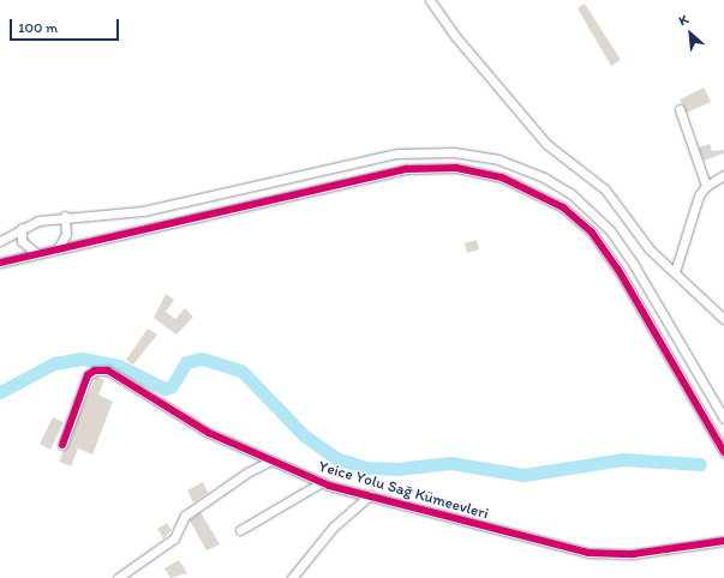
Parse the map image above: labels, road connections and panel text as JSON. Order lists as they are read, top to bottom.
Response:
{
  "streets": {
    "street": ["Yeice Yolu Sağ Kümeevleri"]
  },
  "scale_bar": "100 m",
  "north": "top left"
}
